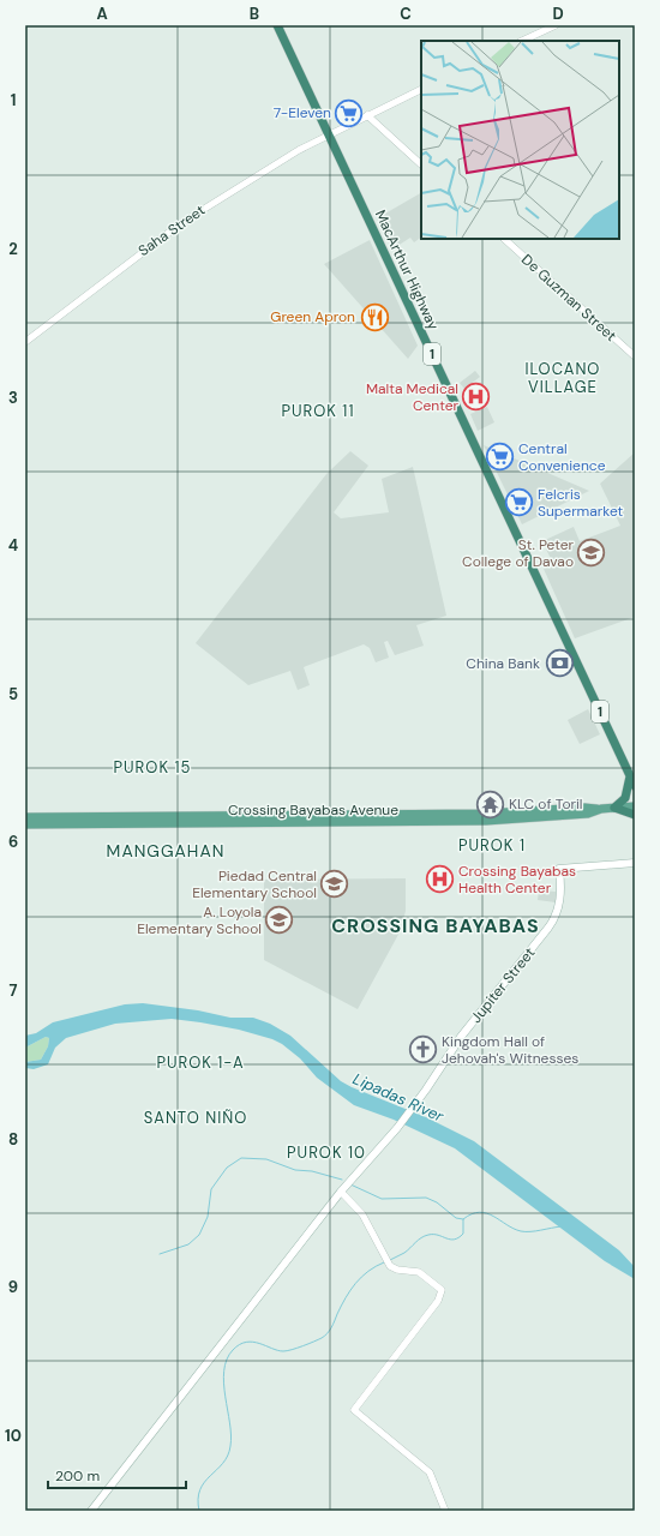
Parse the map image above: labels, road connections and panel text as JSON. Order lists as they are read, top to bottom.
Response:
{
  "streets": {
    "highway": ["MacArthur Highway", "1"],
    "main road": ["Crossing Bayabas Avenue", "Jupiter Street"],
    "street": ["Saha Street", "De Guzman Street"]
  },
  "crossings": [
    ["Saha Street", "MacArthur Highway"]
  ],
  "districts": [
    "ILOCANO VILLAGE",
    "PUROK 11",
    "PUROK 15",
    "PUROK 1",
    "MANGGAHAN",
    "CROSSING BAYABAS",
    "PUROK 1-A",
    "SANTO NIÑO",
    "PUROK 10"
  ],
  "water": ["Lipadas River"],
  "places": {
    "supermarket": ["7-Eleven", "Central Convenience", "Felcris Supermarket"],
    "restaurant": ["Green Apron"],
    "hospital": ["Malta Medical Center", "Crossing Bayabas Health Center"],
    "school or university": ["St. Peter College of Davao", "Piedad Central Elementary School", "A. Loyola Elementary School"],
    "bank": ["China Bank"],
    "temple": ["KLC of Toril"],
    "church": ["Kingdom Hall of Jehovah's Witnesses"]
  },
  "scale_bar": "200 m",
  "grid": {
    "columns": [
      "A",
      "B",
      "C",
      "D"
    ],
    "rows": [
      "1",
      "2",
      "3",
      "4",
      "5",
      "6",
      "7",
      "8",
      "9",
      "10"
    ]
  }
}
